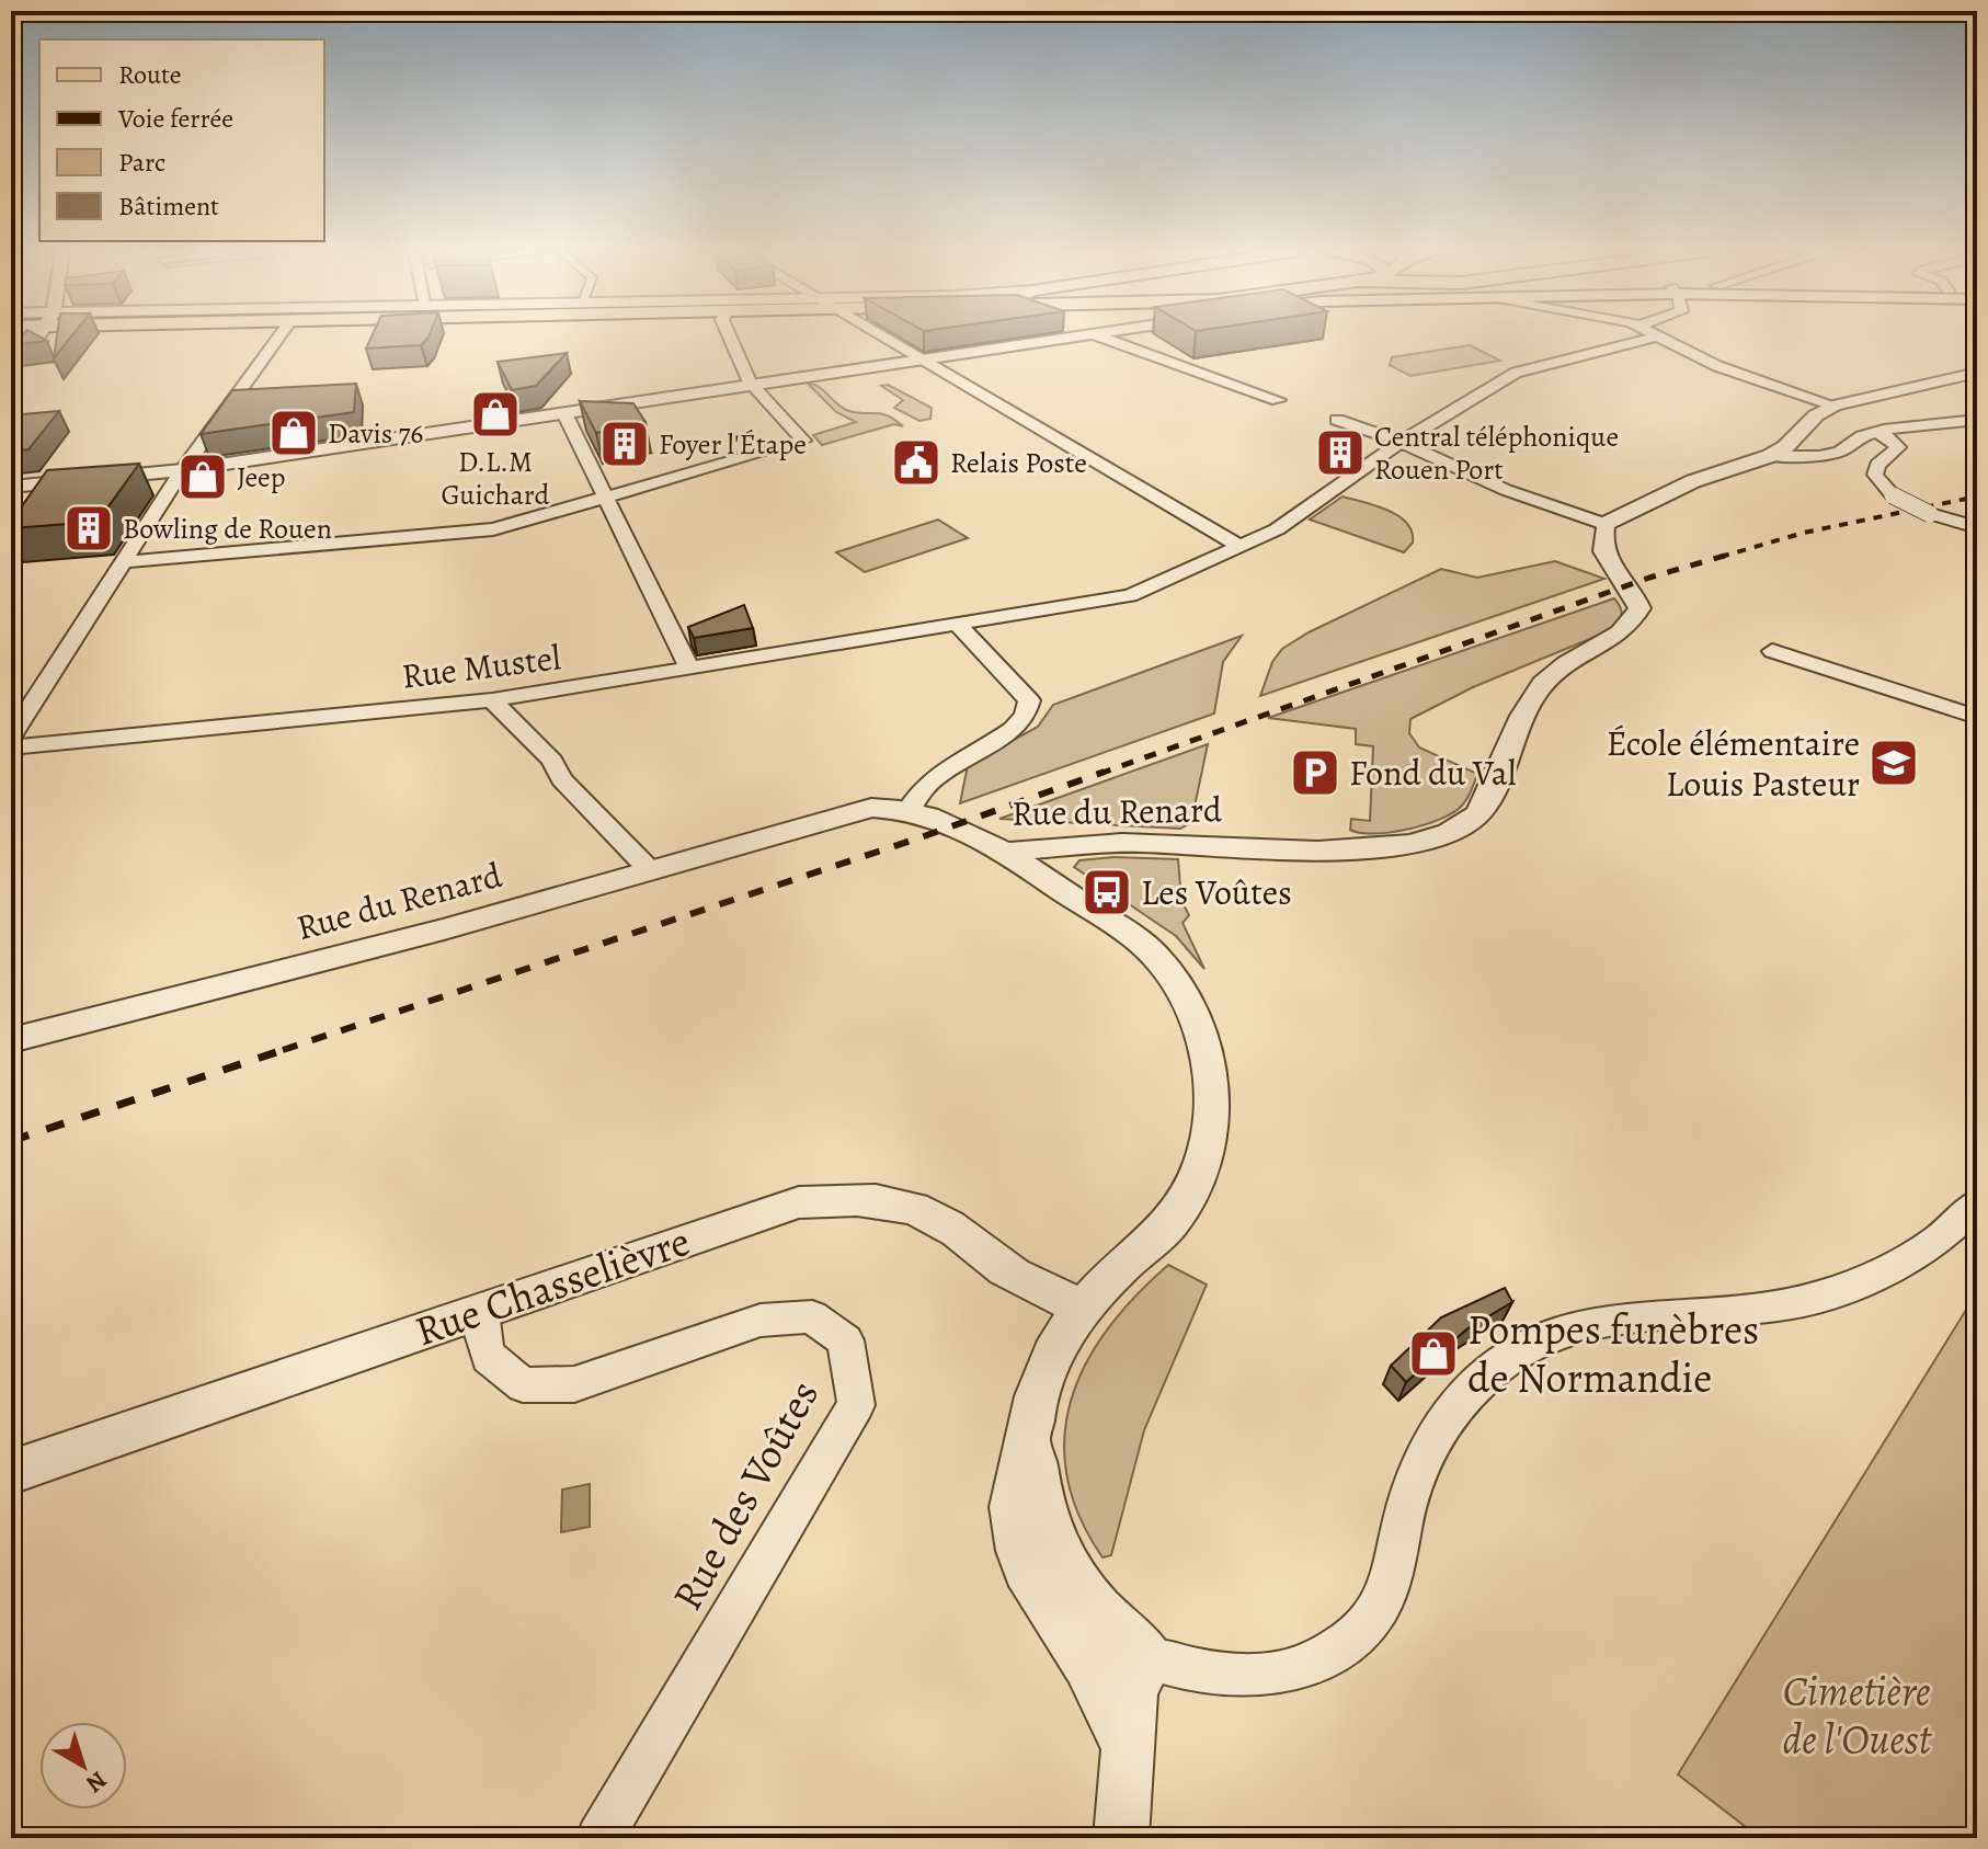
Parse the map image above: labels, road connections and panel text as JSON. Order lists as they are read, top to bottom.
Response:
{
  "streets": {
    "street": [
      "Rue Mustel",
      "Rue du Renard",
      "Rue Chasselièvre",
      "Rue des Voûtes"
    ]
  },
  "crossings": [
    ["Rue Chasselièvre", "Rue des Voûtes"]
  ],
  "parks": ["Cimetière de l'Ouest"],
  "places": {
    "shop": [
      "D.L.M Guichard",
      "Davis 76",
      "Jeep",
      "Pompes funèbres de Normandie"
    ],
    "building": ["Foyer l'Étape", "Central téléphonique Rouen Port", "Bowling de Rouen"],
    "public building": ["Relais Poste"],
    "school or university": ["École élémentaire Louis Pasteur"],
    "parking": ["Fond du Val"],
    "bus stop": ["Les Voûtes"]
  },
  "legend": [
    "Route",
    "Voie ferrée",
    "Parc",
    "Bâtiment"
  ],
  "north": "bottom right"
}
